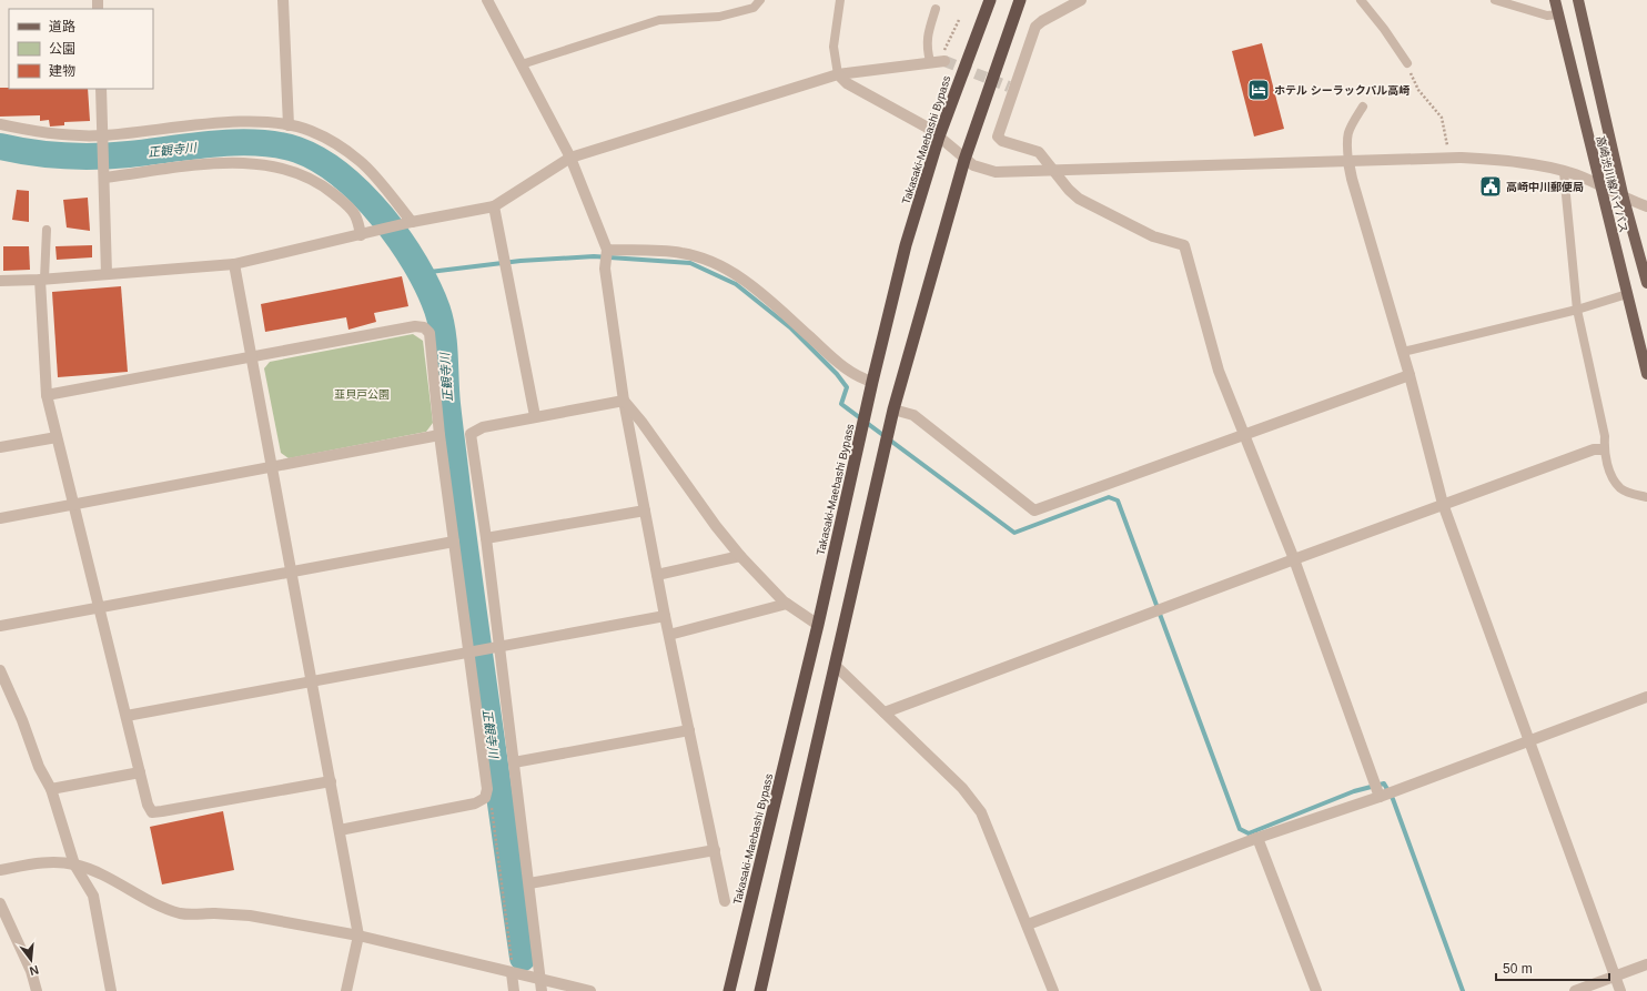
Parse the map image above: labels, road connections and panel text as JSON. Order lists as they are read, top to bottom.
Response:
{
  "streets": {
    "highway": ["Takasaki-Maebashi Bypass"],
    "main road": ["高崎渋川線バイパス"]
  },
  "water": ["正観寺川"],
  "parks": ["韮貝戸公園"],
  "places": {
    "hotel": ["ホテル シーラックパル高崎"],
    "public building": ["高崎中川郵便局"]
  },
  "legend": ["道路", "公園", "建物"],
  "scale_bar": "50 m",
  "north": "bottom"
}
